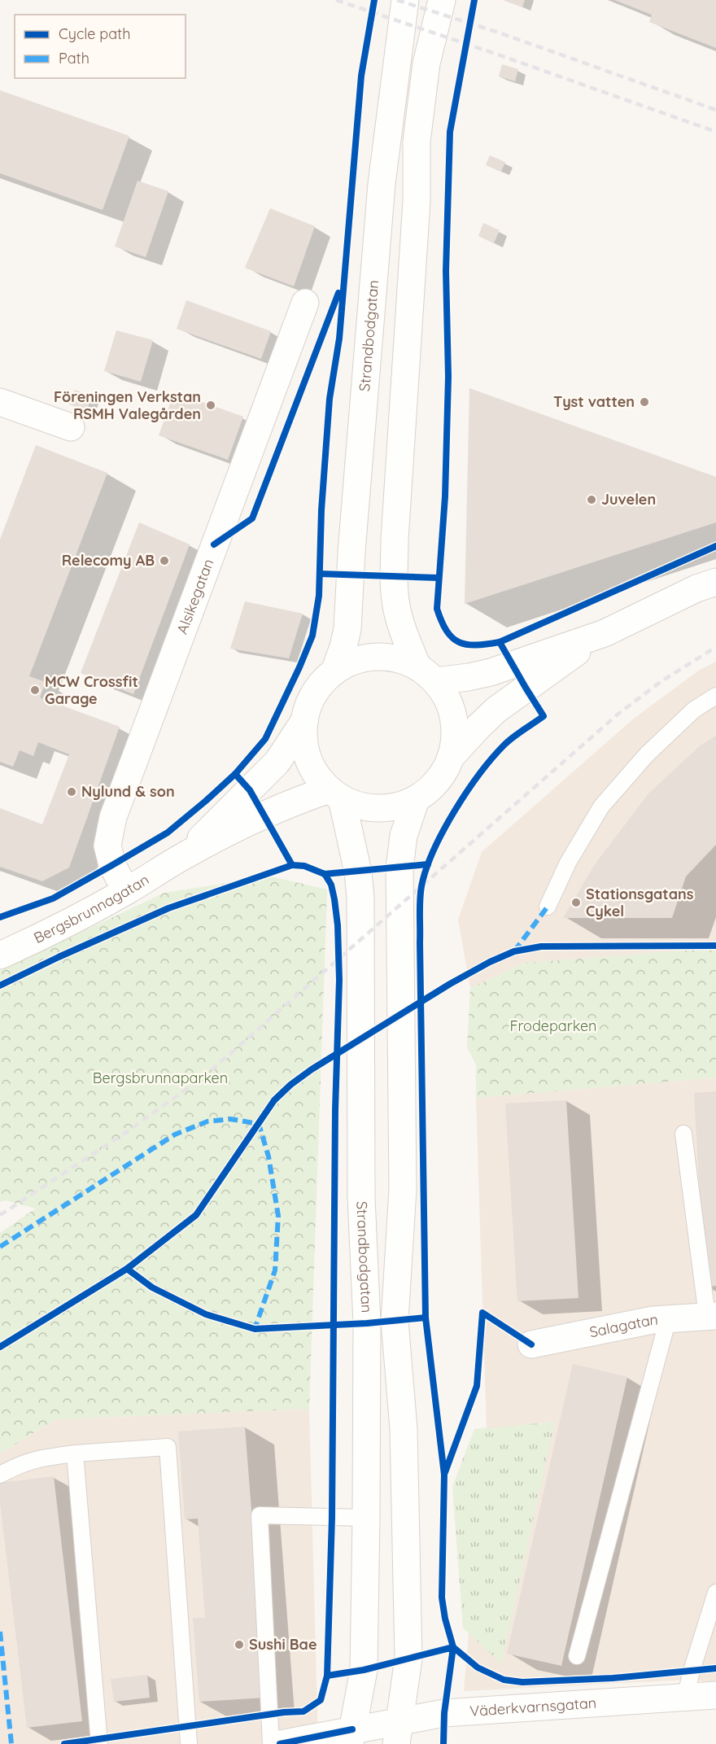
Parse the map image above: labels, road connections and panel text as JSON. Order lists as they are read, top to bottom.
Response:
{
  "streets": {
    "main road": [
      "Strandbodgatan",
      "Alsikegatan",
      "Bergsbrunnagatan",
      "Salagatan",
      "Väderkvarnsgatan"
    ]
  },
  "crossings": [
    ["Strandbodgatan", "Bergsbrunnagatan"],
    ["Strandbodgatan", "Väderkvarnsgatan"],
    ["Alsikegatan", "Bergsbrunnagatan"]
  ],
  "parks": ["Frodeparken", "Bergsbrunnaparken"],
  "places": [
    "Tyst vatten",
    "Föreningen Verkstan RSMH Valegården",
    "Juvelen",
    "Relecomy AB",
    "MCW Crossfit Garage",
    "Nylund & son",
    "Stationsgatans Cykel",
    "Sushi Bae"
  ],
  "legend": ["Cycle path", "Path"]
}
